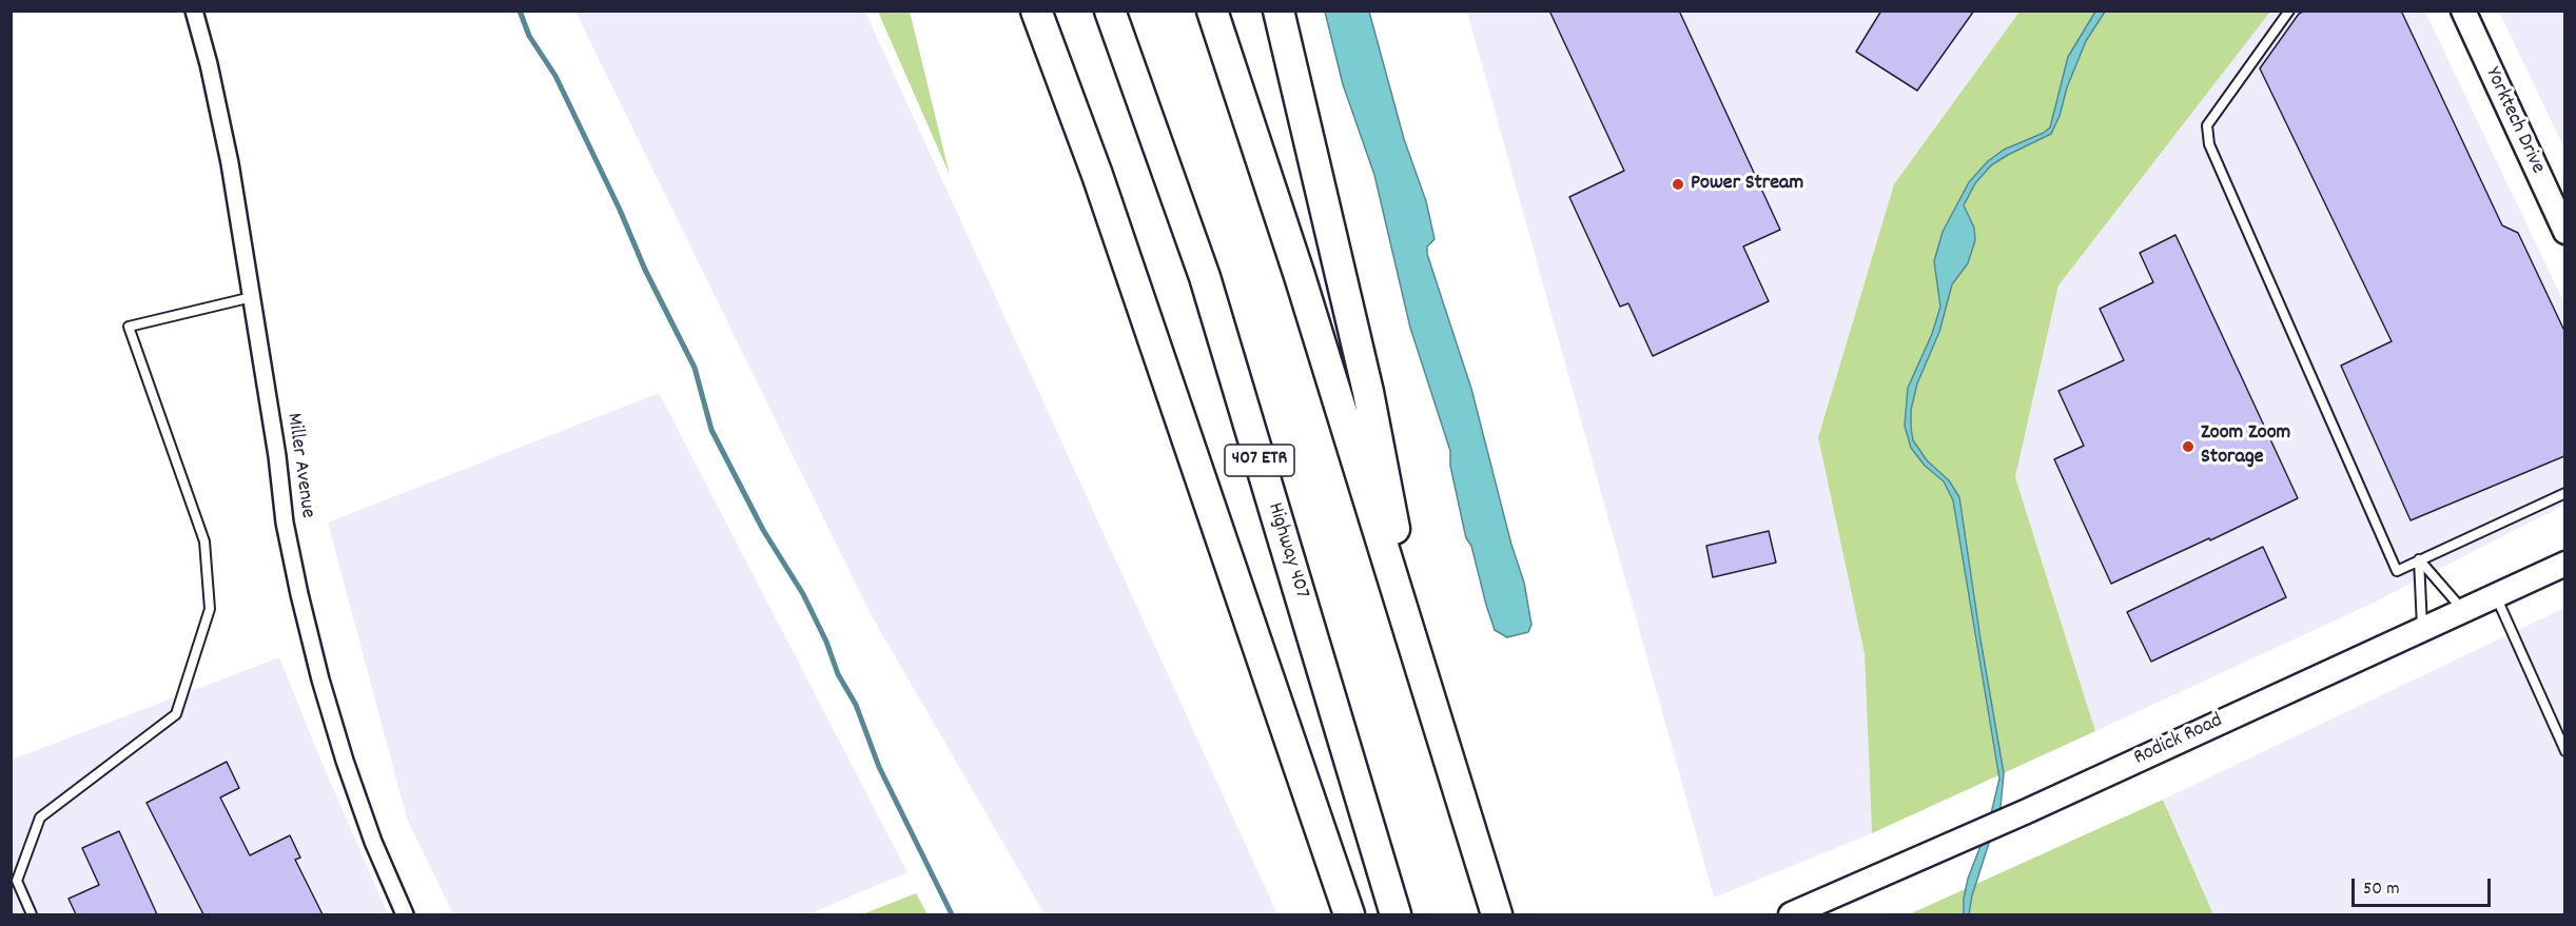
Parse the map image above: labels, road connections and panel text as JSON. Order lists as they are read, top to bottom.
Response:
{
  "streets": {
    "highway": ["407 ETR", "Highway 407"],
    "main road": ["Yorktech Drive", "Rodick Road"],
    "street": ["Miller Avenue"]
  },
  "places": ["Power Stream", "Zoom Zoom Storage"],
  "scale_bar": "50 m"
}
